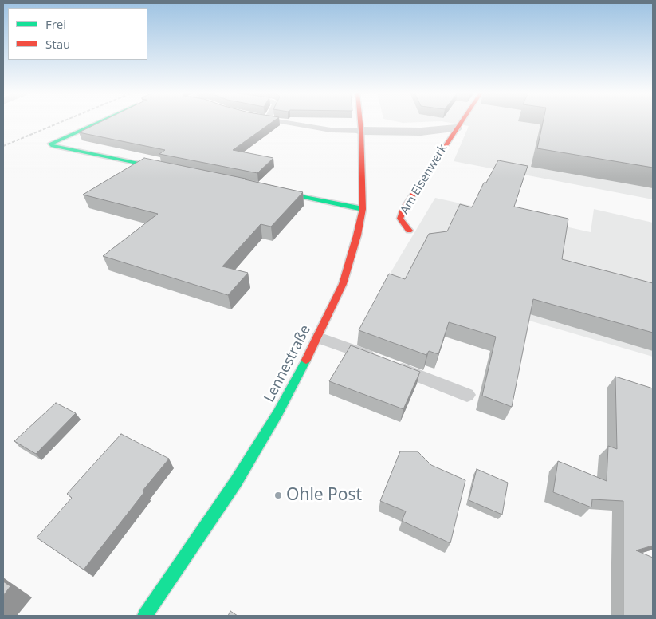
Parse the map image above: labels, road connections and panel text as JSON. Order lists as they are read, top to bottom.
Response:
{
  "streets": {
    "street": ["Am Eisenwerk", "Lennestraße"]
  },
  "crossings": [
    ["Am Eisenwerk", "Lennestraße"]
  ],
  "places": ["Ohle Post"],
  "legend": ["Frei", "Stau"]
}
